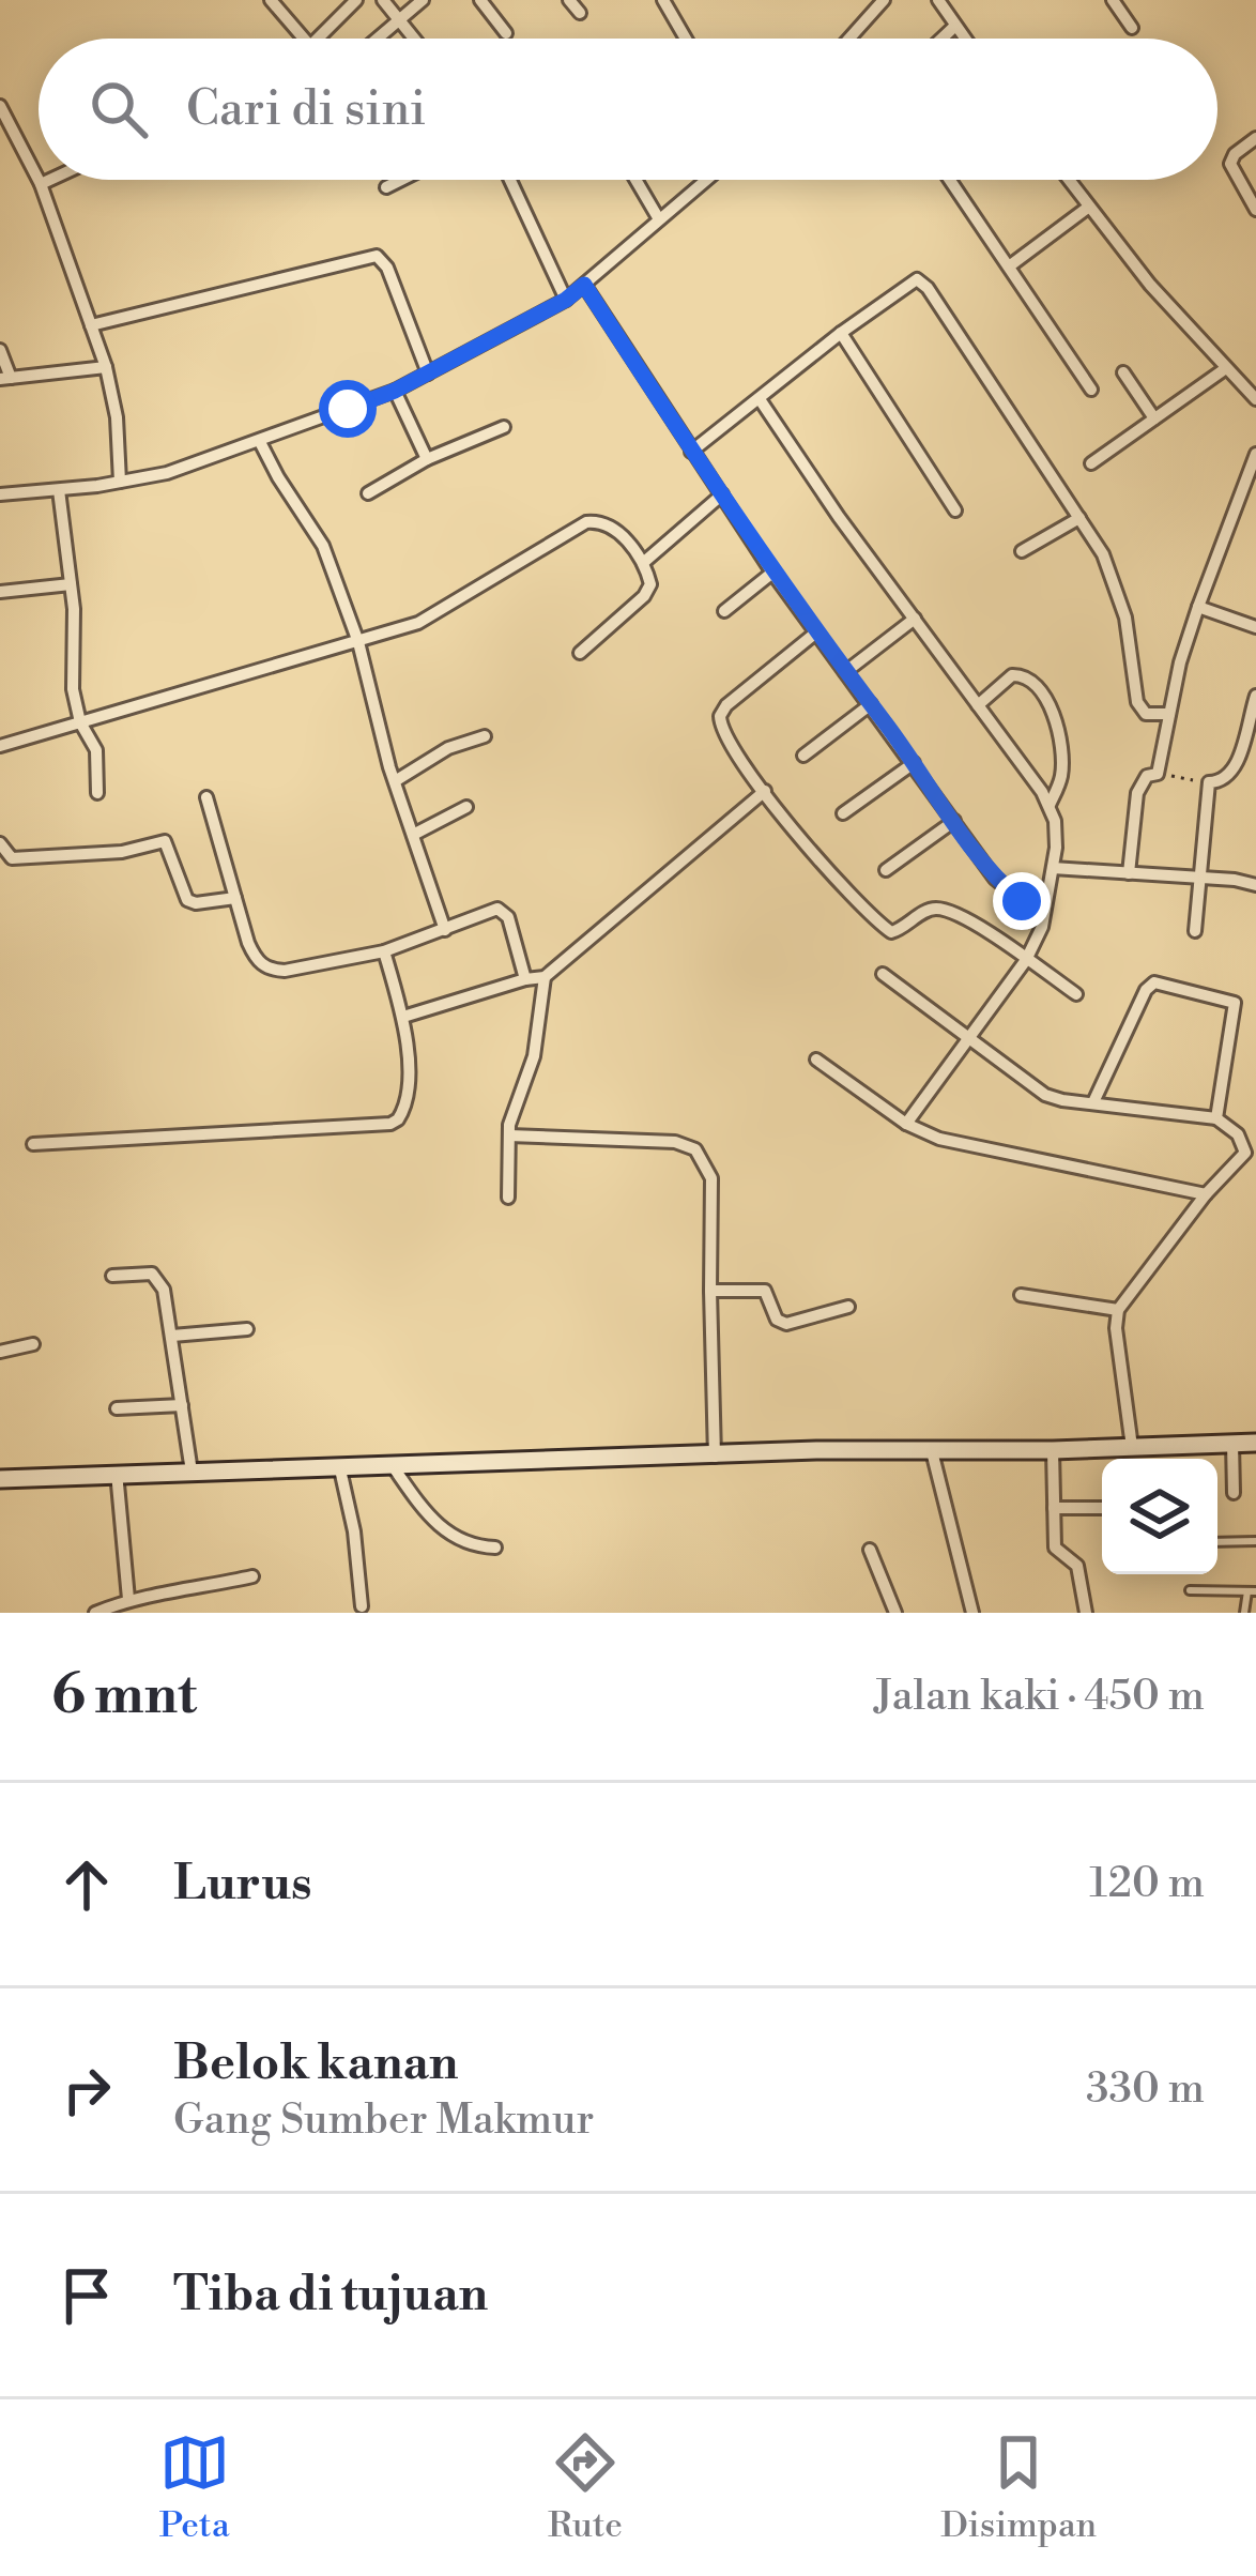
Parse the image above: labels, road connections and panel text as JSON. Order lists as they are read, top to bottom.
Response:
{
  "page": {
    "search": "Cari di sini",
    "heading": ["6 mnt", "Jalan kaki · 450 m"],
    "list": [
      ["Lurus", "120 m"],
      ["Belok kanan", "Gang Sumber Makmur", "330 m"],
      "Tiba di tujuan"
    ],
    "nav": ["Peta", "Rute", "Disimpan"]
  }
}
